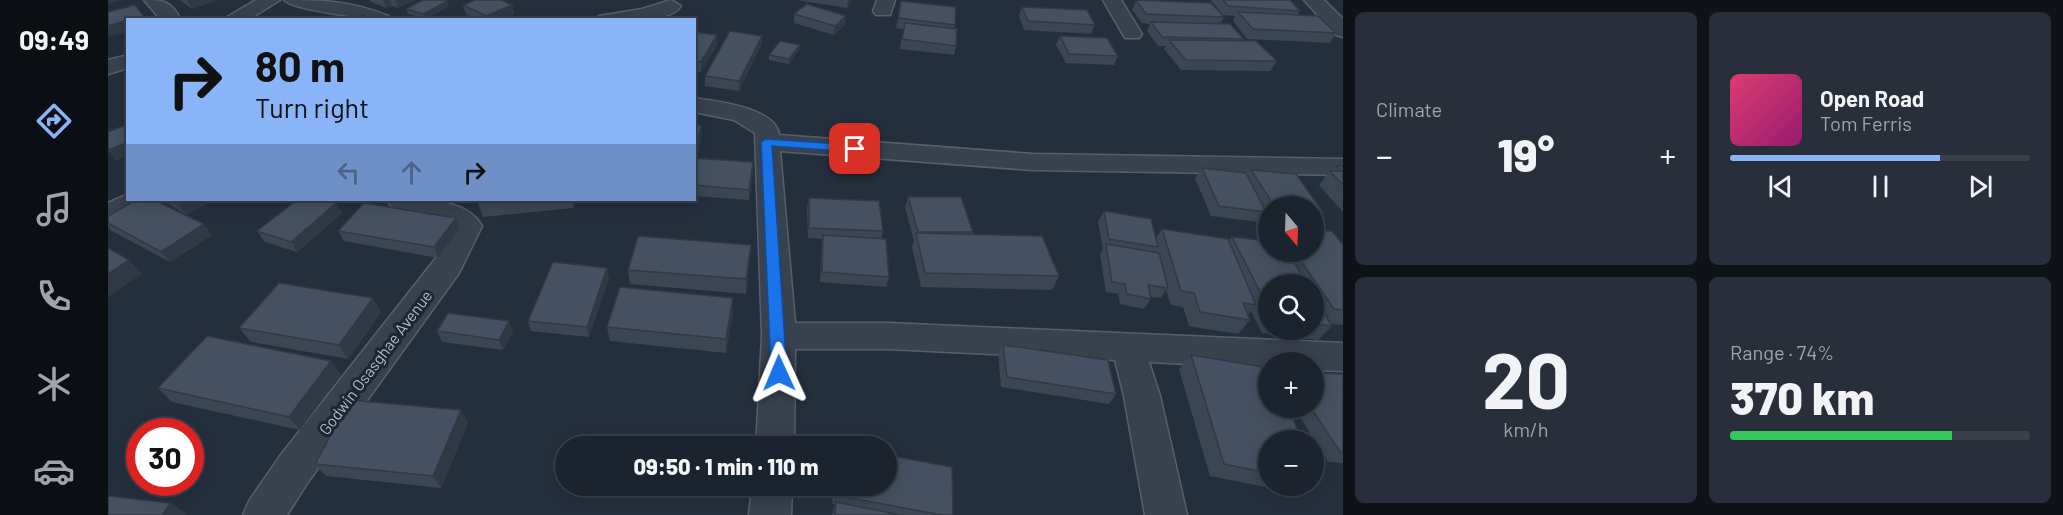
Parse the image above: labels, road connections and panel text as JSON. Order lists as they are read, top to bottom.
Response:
{
  "streets": {
    "street": ["Godwin Osasghae Avenue"]
  },
  "north": "bottom",
  "page": {
    "tabs": "09:49",
    "tile": [
      "Climate",
      ["20", "km/h"],
      ["Range · 74%", "370 km"]
    ],
    "turn": ["80 m", "Turn right"],
    "song": ["Open Road", "Tom Ferris"],
    "heat": ["−", "19°", "+"],
    "map_buttons": ["+", "−"],
    "limit": "30",
    "trip": "09:50 · 1 min · 110 m"
  }
}
